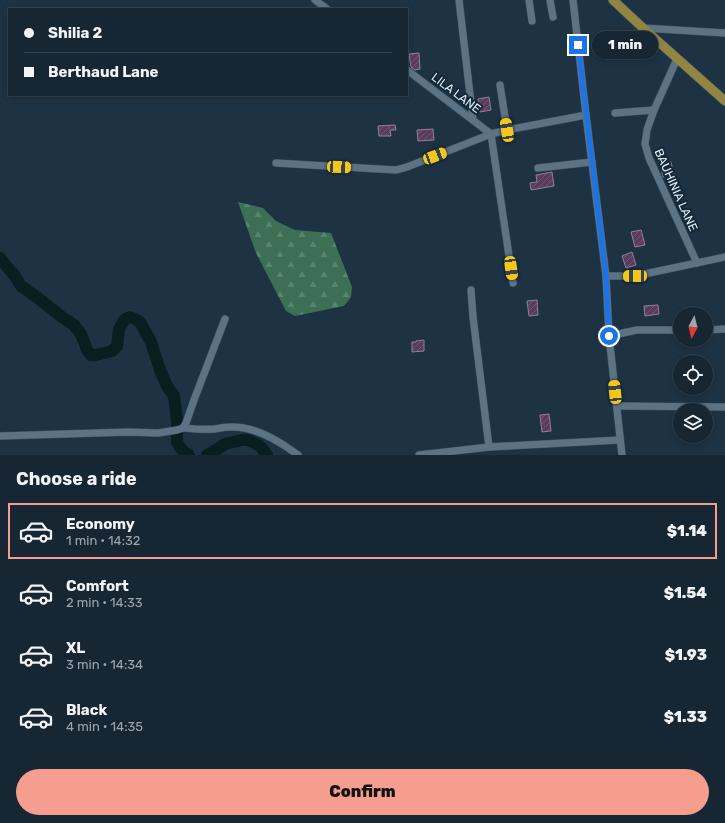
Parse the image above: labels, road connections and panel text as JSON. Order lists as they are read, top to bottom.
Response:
{
  "streets": {
    "street": ["LILA LANE", "BAUHINIA LANE"]
  },
  "north": "bottom",
  "page": {
    "banner": ["Shilia 2", "Berthaud Lane"],
    "bubble": "1 min",
    "heading": "Choose a ride",
    "list": [
      {
        "name": "Economy",
        "note": "1 min · 14:32",
        "value": "$1.14"
      },
      {
        "name": "Comfort",
        "note": "2 min · 14:33",
        "value": "$1.54"
      },
      {
        "name": "XL",
        "note": "3 min · 14:34",
        "value": "$1.93"
      },
      {
        "name": "Black",
        "note": "4 min · 14:35",
        "value": "$1.33"
      }
    ],
    "buttons": "Confirm"
  }
}
